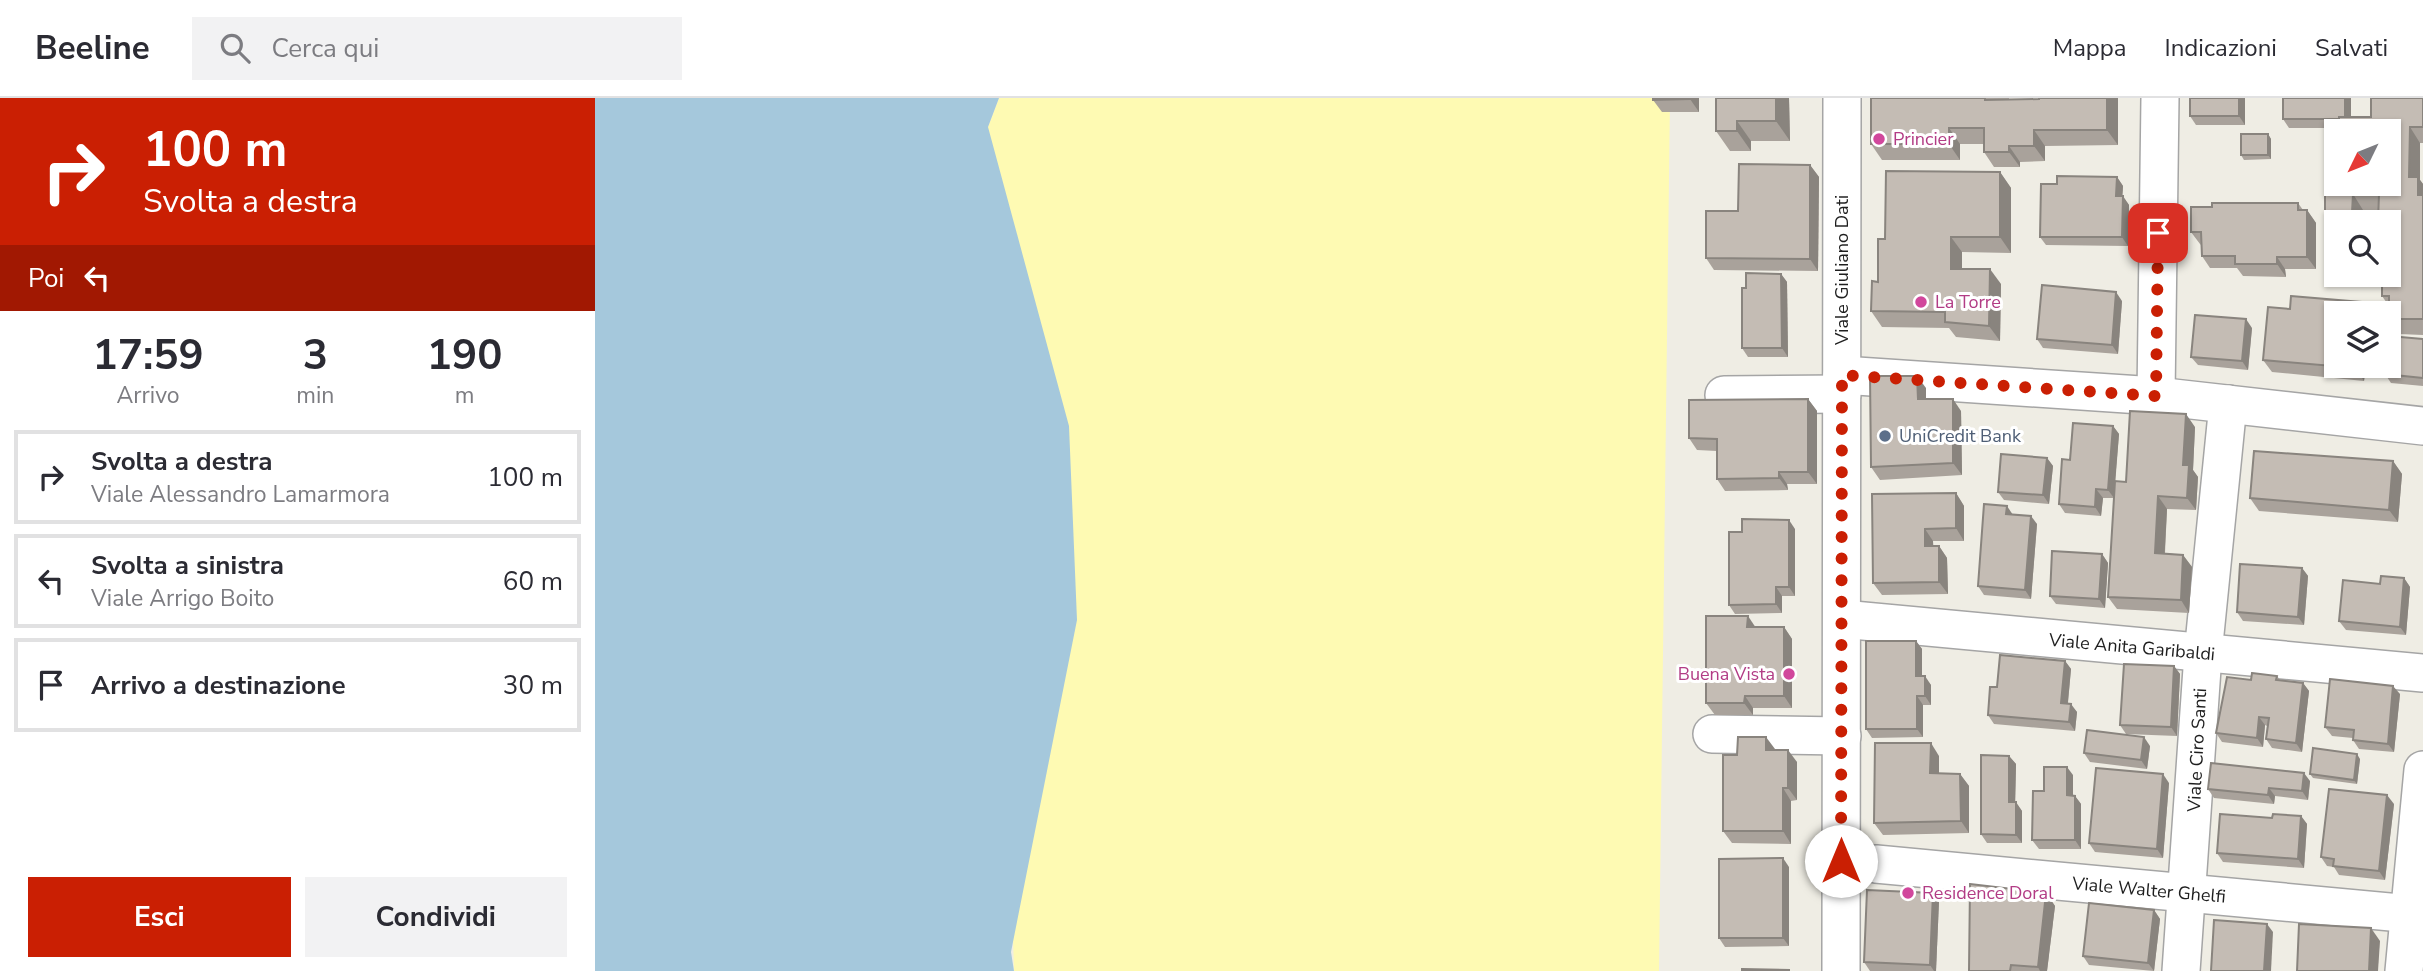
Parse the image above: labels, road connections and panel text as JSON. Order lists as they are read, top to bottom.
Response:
{
  "streets": {
    "street": [
      "Viale Giuliano Dati",
      "Viale Anita Garibaldi",
      "Viale Ciro Santi",
      "Viale Walter Ghelfi"
    ]
  },
  "crossings": [
    ["Viale Giuliano Dati", "Viale Anita Garibaldi"],
    ["Viale Anita Garibaldi", "Viale Ciro Santi"],
    ["Viale Ciro Santi", "Viale Walter Ghelfi"]
  ],
  "places": [
    "Princier",
    "La Torre",
    "UniCredit Bank",
    "Buena Vista",
    "Residence Doral"
  ],
  "north": "bottom left",
  "page": {
    "header": "Beeline",
    "search": "Cerca qui",
    "nav": ["Mappa", "Indicazioni", "Salvati"],
    "turn": ["100 m", "Svolta a destra"],
    "then": "Poi",
    "eta": [
      "17:59",
      "Arrivo",
      "3",
      "min",
      "190",
      "m"
    ],
    "list": [
      {
        "name": "Svolta a destra",
        "note": "Viale Alessandro Lamarmora",
        "value": "100 m"
      },
      {
        "name": "Svolta a sinistra",
        "note": "Viale Arrigo Boito",
        "value": "60 m"
      },
      {
        "name": "Arrivo a destinazione",
        "value": "30 m"
      }
    ],
    "buttons": ["Esci", "Condividi"]
  }
}
